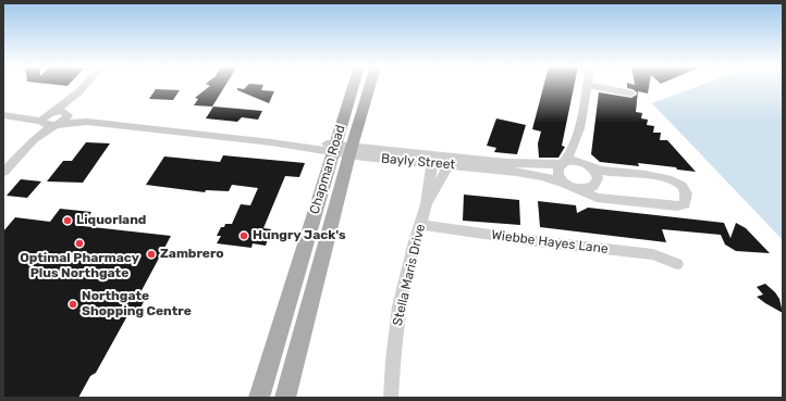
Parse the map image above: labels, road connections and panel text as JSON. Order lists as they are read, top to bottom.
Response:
{
  "streets": {
    "main road": ["Chapman Road"],
    "street": ["Bayly Street", "Wiebbe Hayes Lane", "Stella Maris Drive"]
  },
  "crossings": [
    ["Bayly Street", "Chapman Road"],
    ["Bayly Street", "Stella Maris Drive"],
    ["Wiebbe Hayes Lane", "Stella Maris Drive"]
  ],
  "places": [
    "Liquorland",
    "Hungry Jack's",
    "Optimal Pharmacy Plus Northgate",
    "Zambrero",
    "Northgate Shopping Centre"
  ]
}
